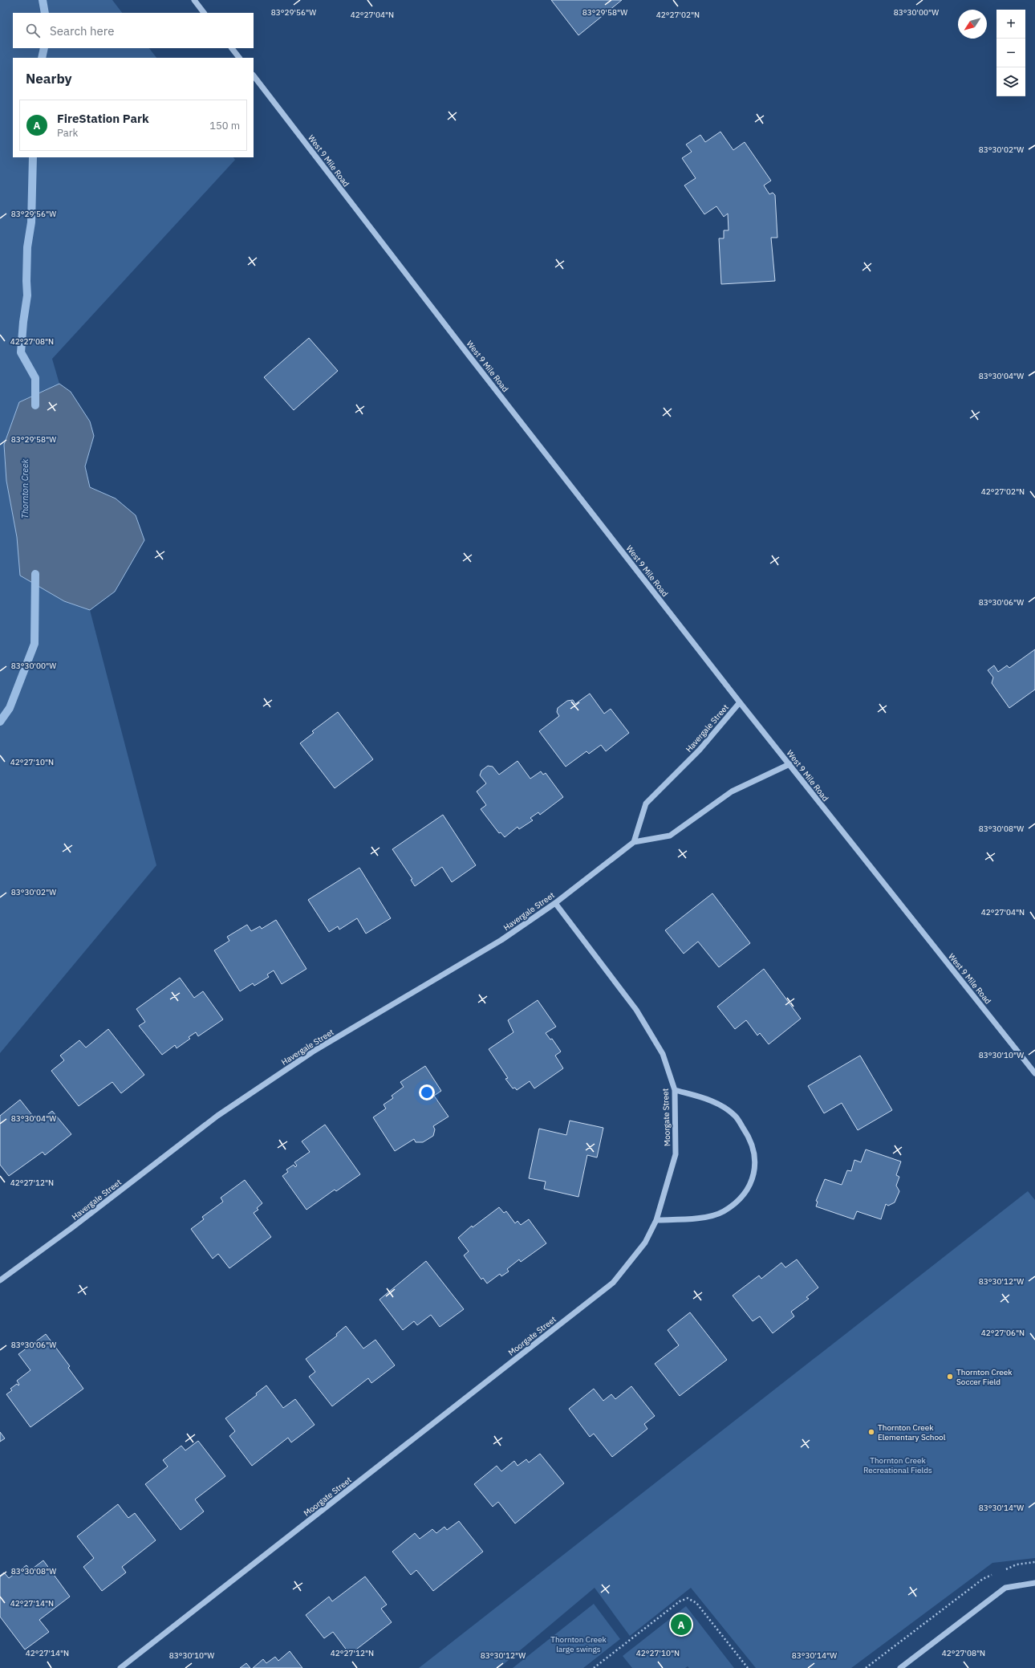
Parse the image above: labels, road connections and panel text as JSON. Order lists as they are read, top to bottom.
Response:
{
  "streets": {
    "street": ["West 9 Mile Road", "Havergale Street", "Moorgate Street"]
  },
  "crossings": [
    ["West 9 Mile Road", "Havergale Street"],
    ["Havergale Street", "Moorgate Street"]
  ],
  "water": ["Thornton Creek"],
  "parks": ["Thornton Creek Recreational Fields", "Thornton Creek large swings"],
  "places": ["Thornton Creek Soccer Field", "Thornton Creek Elementary School"],
  "north": "bottom left",
  "page": {
    "map_buttons": ["+", "−"],
    "search": "Search here",
    "heading": "Nearby",
    "list": [
      {
        "mark": "A",
        "name": "FireStation Park",
        "note": "Park",
        "value": "150 m"
      }
    ],
    "pins": "A"
  },
  "coordinates": [
    "83°29'58\"W",
    "83°29'56\"W",
    "83°30'00\"W",
    "42°27'04\"N",
    "42°27'02\"N",
    "83°30'02\"W",
    "42°27'08\"N",
    "83°30'04\"W",
    "83°30'06\"W",
    "42°27'10\"N",
    "83°30'08\"W",
    "83°30'10\"W",
    "42°27'12\"N",
    "83°30'12\"W",
    "42°27'06\"N",
    "83°30'14\"W",
    "42°27'14\"N"
  ]
}
